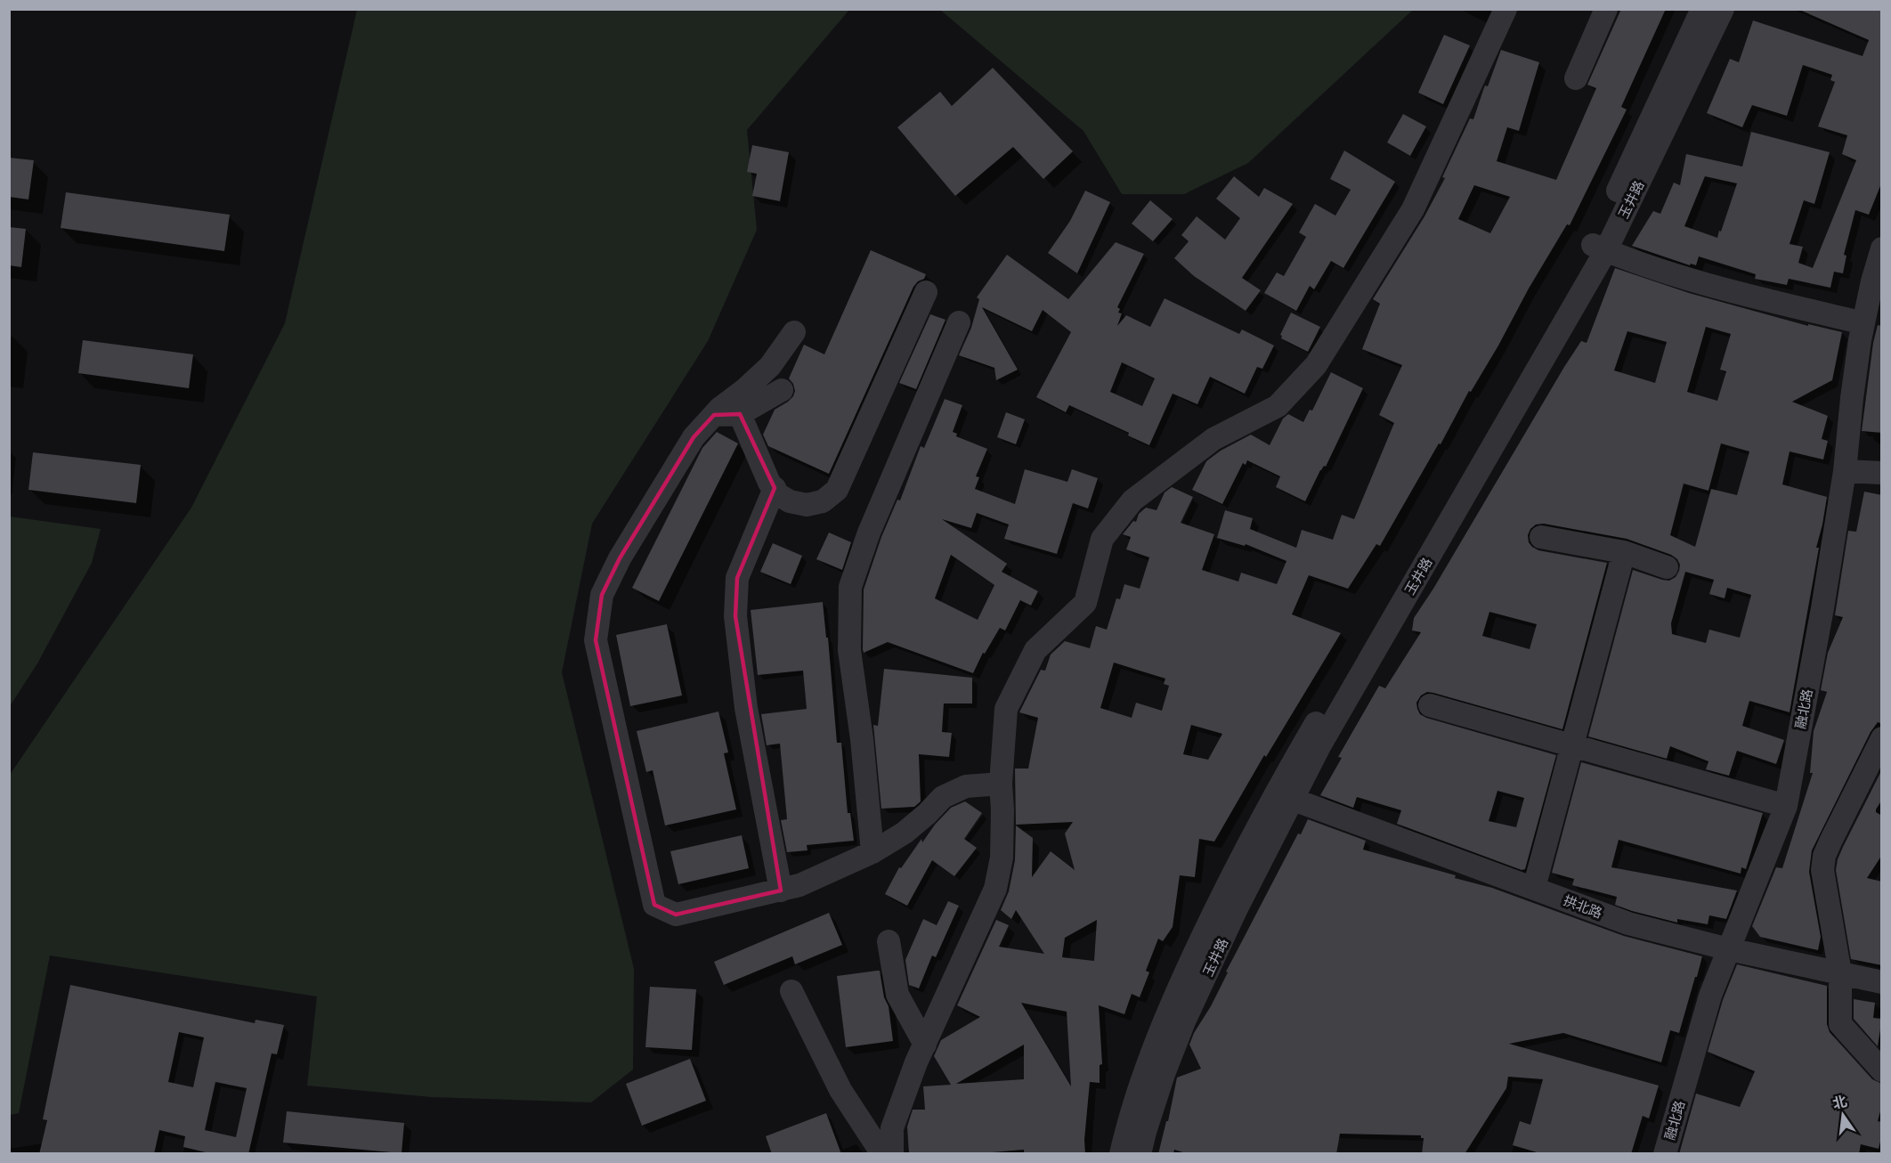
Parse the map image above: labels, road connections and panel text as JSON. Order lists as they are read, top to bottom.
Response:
{
  "streets": {
    "street": ["玉井路", "融北路", "拱北路"]
  },
  "crossings": [
    ["玉井路", "拱北路"],
    ["融北路", "拱北路"]
  ],
  "north": "top"
}
